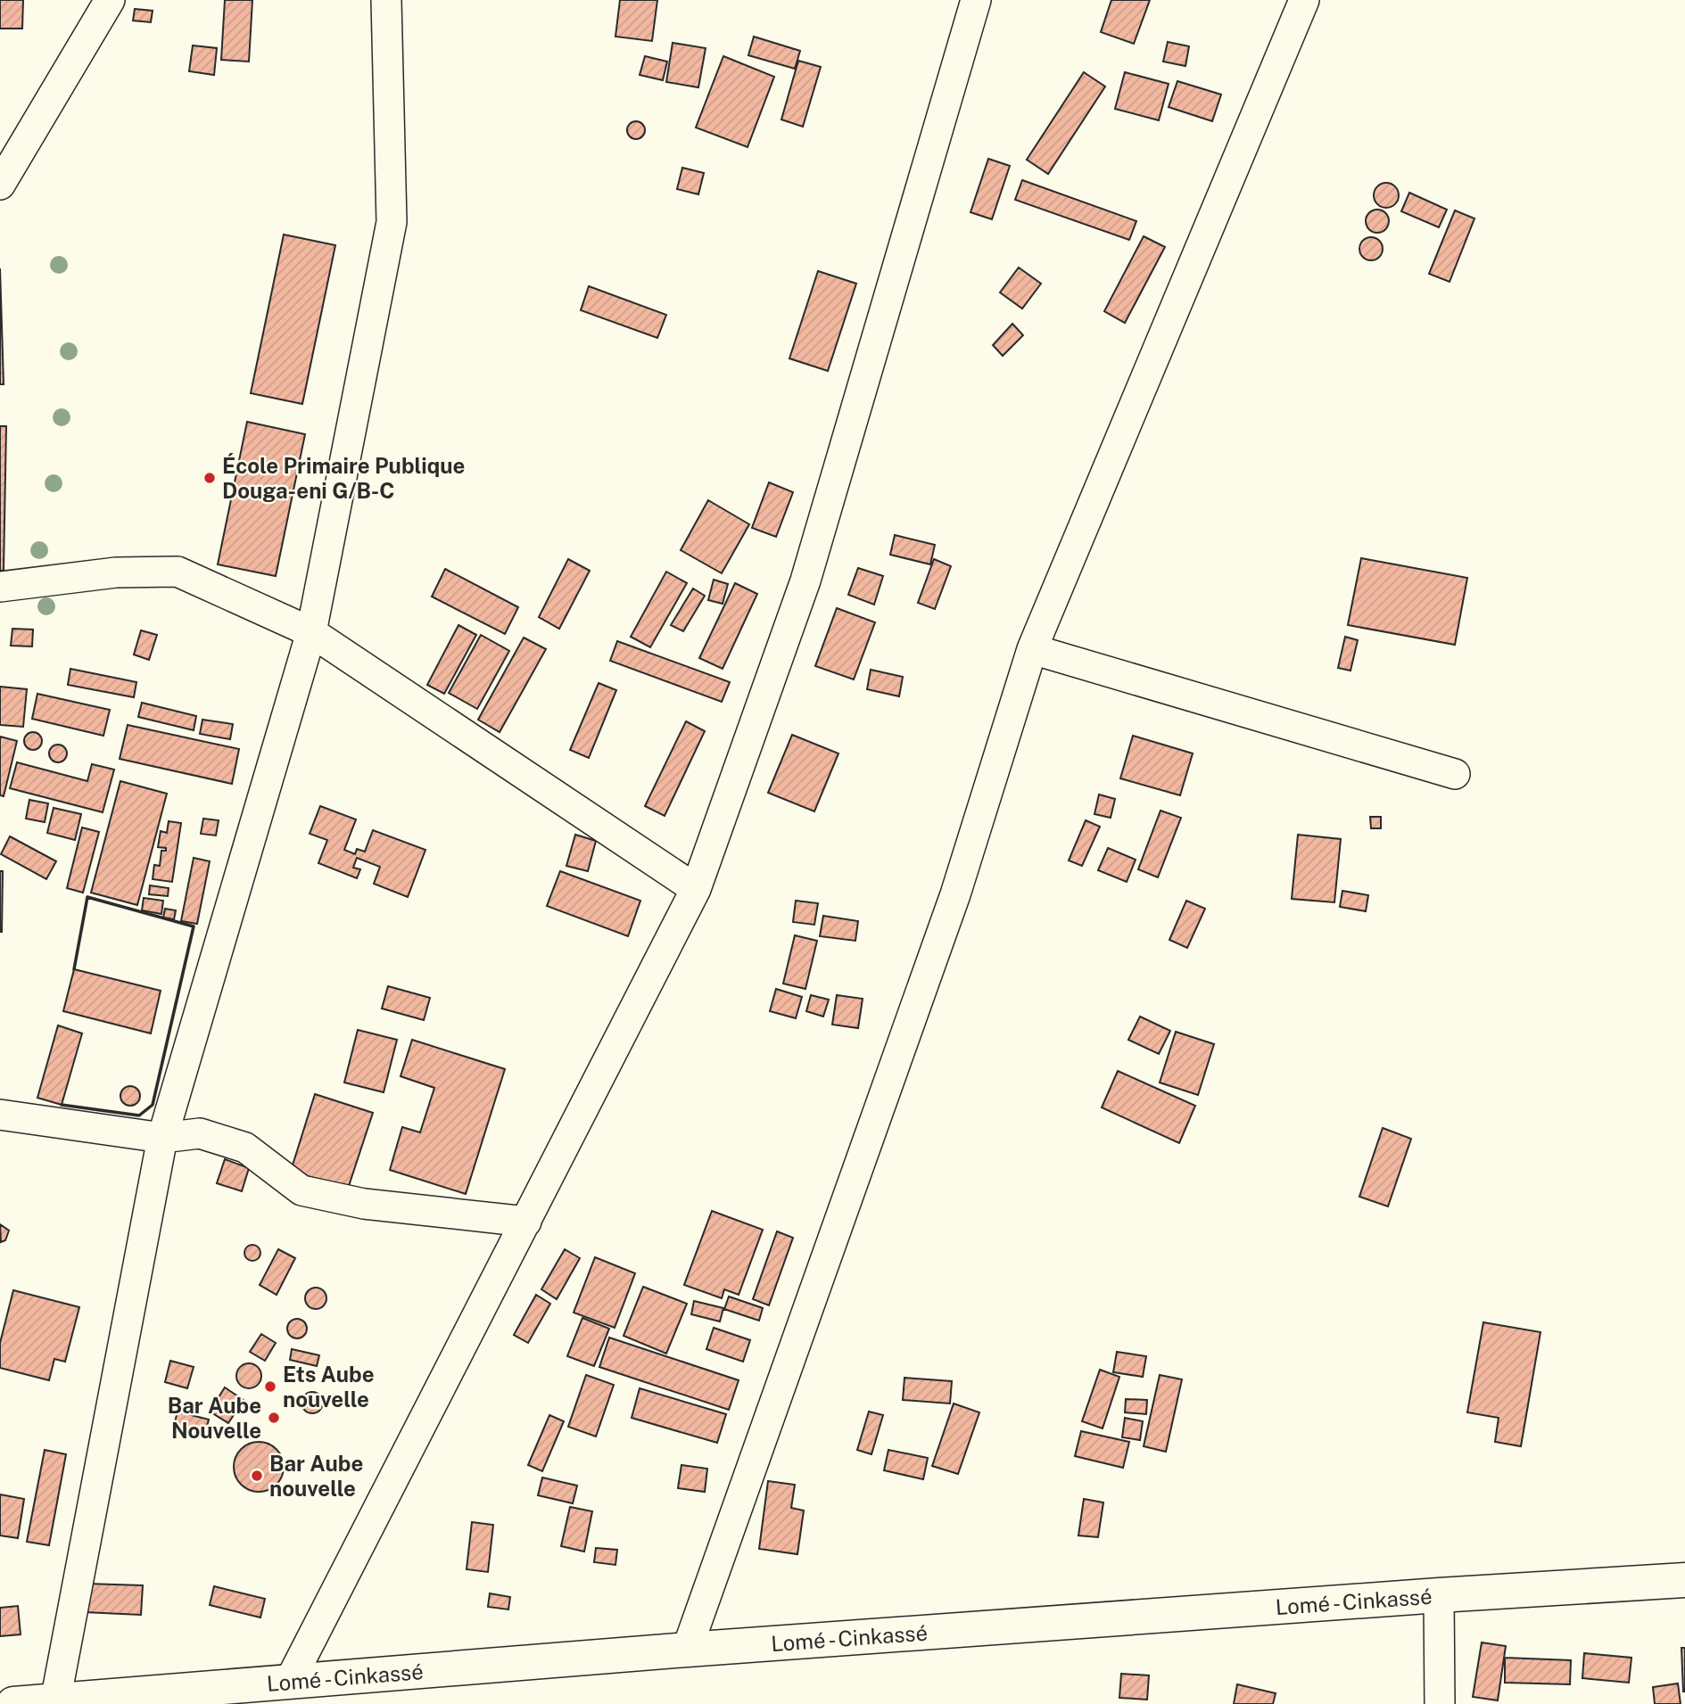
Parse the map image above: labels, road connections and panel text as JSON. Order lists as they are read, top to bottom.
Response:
{
  "streets": {
    "highway": ["Lomé - Cinkassé"]
  },
  "places": [
    "École Primaire Publique Douga-eni G/B-C",
    "Ets Aube nouvelle",
    "Bar Aube Nouvelle",
    "Bar Aube nouvelle"
  ]
}
